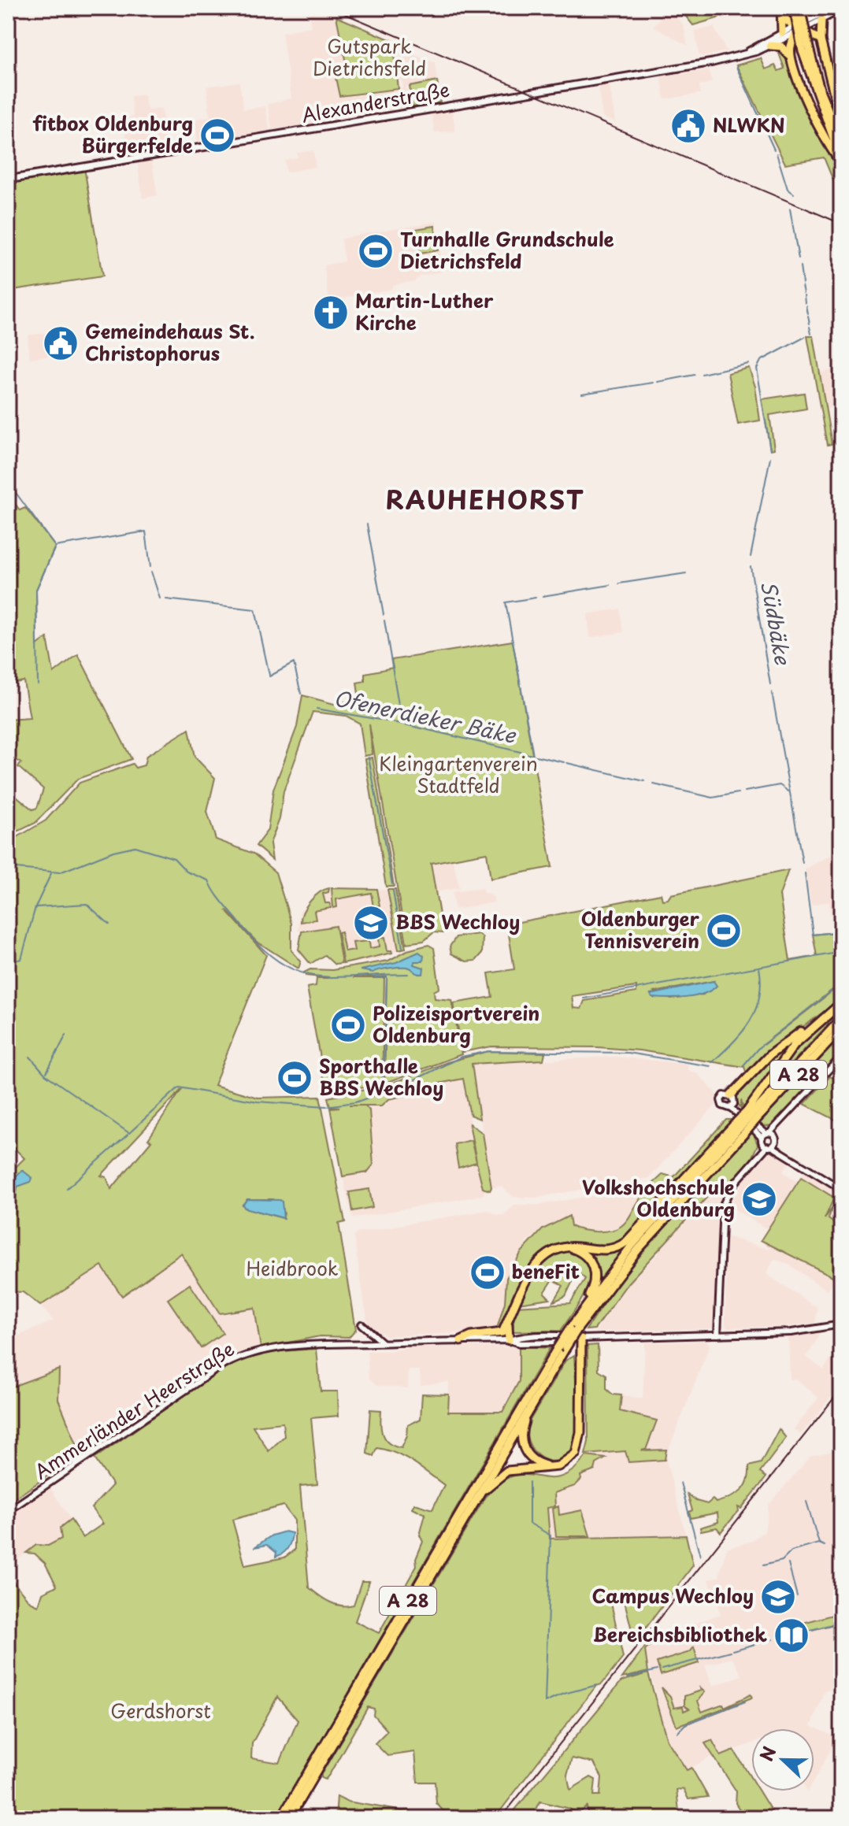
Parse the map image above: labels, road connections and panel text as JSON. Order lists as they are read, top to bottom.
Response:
{
  "streets": {
    "highway": ["A 28"],
    "main road": ["Alexanderstraße"],
    "street": ["Ammerländer Heerstraße"]
  },
  "districts": ["RAUHEHORST"],
  "water": ["Südbäke", "Ofenerdieker Bäke"],
  "parks": [
    "Gutspark Dietrichsfeld",
    "Kleingartenverein Stadtfeld",
    "Heidbrook",
    "Gerdshorst"
  ],
  "places": {
    "public building": ["NLWKN", "Gemeindehaus St. Christophorus"],
    "sports": [
      "fitbox Oldenburg Bürgerfelde",
      "Turnhalle Grundschule Dietrichsfeld",
      "Oldenburger Tennisverein",
      "Polizeisportverein Oldenburg",
      "Sporthalle BBS Wechloy",
      "beneFit"
    ],
    "church": ["Martin-Luther Kirche"],
    "school or university": ["BBS Wechloy", "Volkshochschule Oldenburg", "Campus Wechloy"],
    "library": ["Bereichsbibliothek"]
  },
  "north": "left"
}
